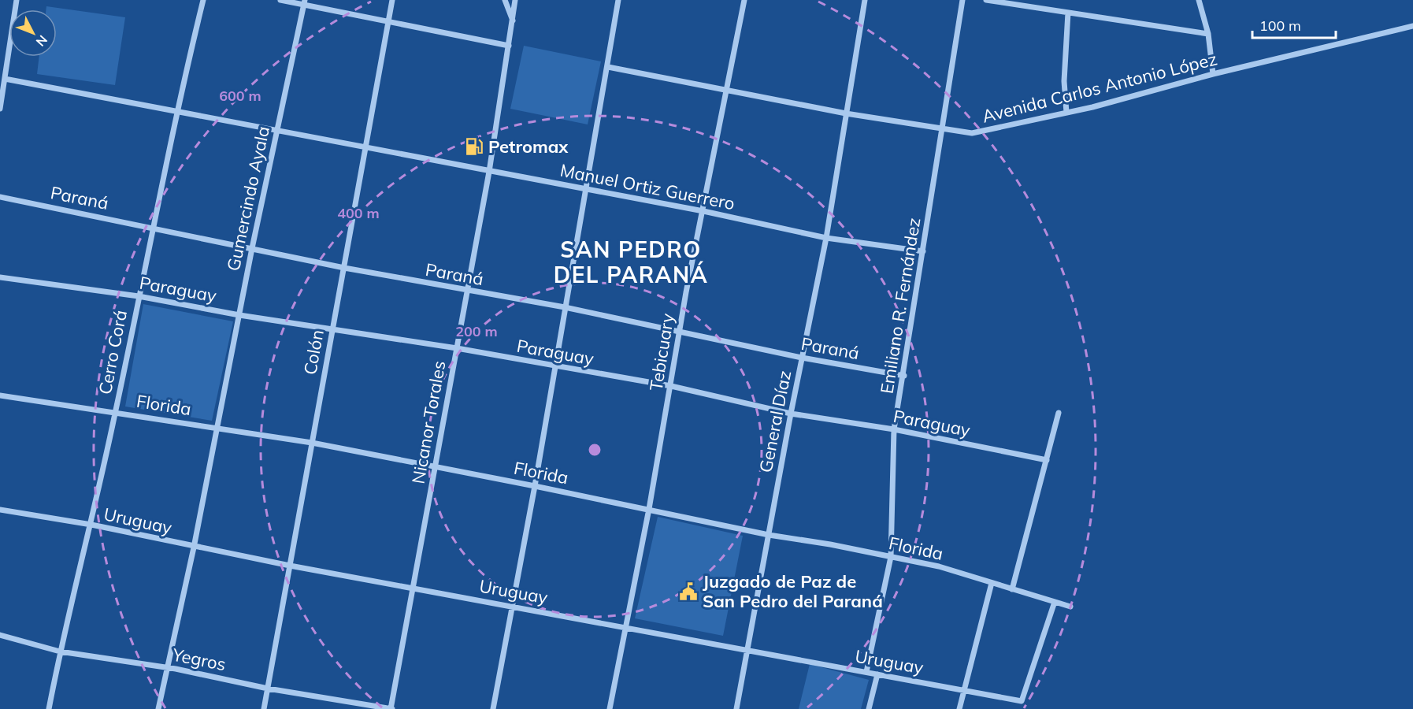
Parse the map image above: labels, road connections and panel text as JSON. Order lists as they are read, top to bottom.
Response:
{
  "streets": {
    "street": [
      "Avenida Carlos Antonio López",
      "Manuel Ortiz Guerrero",
      "Paraná",
      "Gumercindo Ayala",
      "Paraguay",
      "Emiliano R. Fernández",
      "Cerro Corá",
      "Colón",
      "Tebicuary",
      "Florida",
      "General Díaz",
      "Nicanor Torales",
      "Uruguay",
      "Yegros"
    ]
  },
  "crossings": [
    ["Avenida Carlos Antonio López", "Emiliano R. Fernández"],
    ["Avenida Carlos Antonio López", "Tebicuary"],
    ["Avenida Carlos Antonio López", "General Díaz"],
    ["Manuel Ortiz Guerrero", "Gumercindo Ayala"],
    ["Manuel Ortiz Guerrero", "Emiliano R. Fernández"],
    ["Manuel Ortiz Guerrero", "Cerro Corá"],
    ["Manuel Ortiz Guerrero", "Colón"],
    ["Manuel Ortiz Guerrero", "Tebicuary"],
    ["Manuel Ortiz Guerrero", "General Díaz"],
    ["Manuel Ortiz Guerrero", "Nicanor Torales"],
    ["Paraná", "Gumercindo Ayala"],
    ["Paraná", "Emiliano R. Fernández"],
    ["Paraná", "Cerro Corá"],
    ["Paraná", "Colón"],
    ["Paraná", "Tebicuary"],
    ["Paraná", "General Díaz"],
    ["Paraná", "Nicanor Torales"],
    ["Gumercindo Ayala", "Paraguay"],
    ["Gumercindo Ayala", "Florida"],
    ["Gumercindo Ayala", "Uruguay"],
    ["Gumercindo Ayala", "Yegros"],
    ["Paraguay", "Emiliano R. Fernández"],
    ["Paraguay", "Cerro Corá"],
    ["Paraguay", "Colón"],
    ["Paraguay", "Tebicuary"],
    ["Paraguay", "General Díaz"],
    ["Paraguay", "Nicanor Torales"],
    ["Emiliano R. Fernández", "Florida"],
    ["Emiliano R. Fernández", "Uruguay"],
    ["Cerro Corá", "Florida"],
    ["Cerro Corá", "Uruguay"],
    ["Cerro Corá", "Yegros"],
    ["Colón", "Florida"],
    ["Colón", "Uruguay"],
    ["Colón", "Yegros"],
    ["Tebicuary", "Florida"],
    ["Tebicuary", "Uruguay"],
    ["Florida", "General Díaz"],
    ["Florida", "Nicanor Torales"],
    ["Florida", "Uruguay"],
    ["General Díaz", "Uruguay"],
    ["Nicanor Torales", "Uruguay"],
    ["Nicanor Torales", "Yegros"]
  ],
  "districts": ["SAN PEDRO DEL PARANÁ"],
  "places": {
    "fuel station": ["Petromax"],
    "public building": ["Juzgado de Paz de San Pedro del Paraná"]
  },
  "scale_bar": "100 m",
  "north": "bottom right",
  "rings": ["600 m", "400 m", "200 m"]
}
